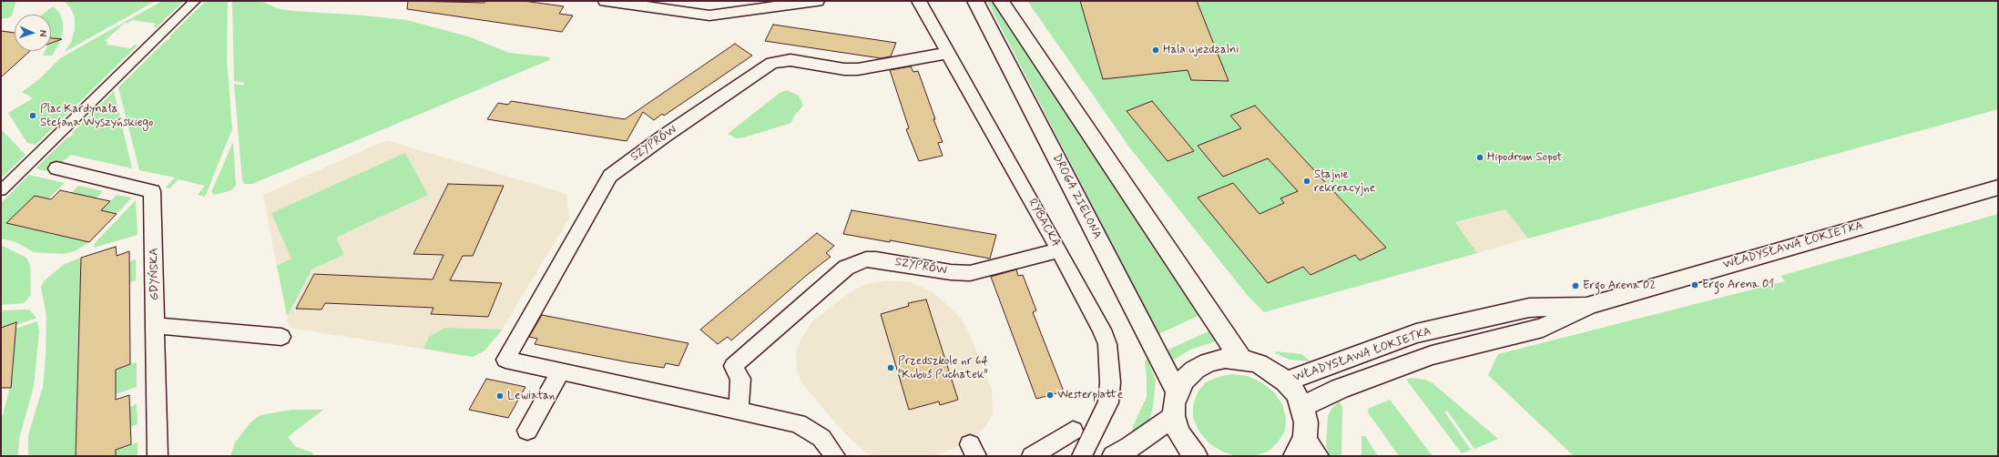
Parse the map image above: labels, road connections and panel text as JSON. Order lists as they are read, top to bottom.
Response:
{
  "streets": {
    "street": [
      "SZYPRÓW",
      "DROGA ZIELONA",
      "RYBACKA",
      "WŁADYSŁAWA ŁOKIETKA",
      "GDYŃSKA"
    ]
  },
  "crossings": [
    ["SZYPRÓW", "RYBACKA"]
  ],
  "places": [
    "Hala ujeżdżalni",
    "Plac Kardynała Stefana Wyszyńskiego",
    "Hipodrom Sopot",
    "Stajnie rekreacyjne",
    "Ergo Arena 01",
    "Ergo Arena 02",
    "Przedszkole nr 64 \"Kubuś Puchatek\"",
    "Westerplatte",
    "Lewiatan"
  ],
  "north": "right"
}
